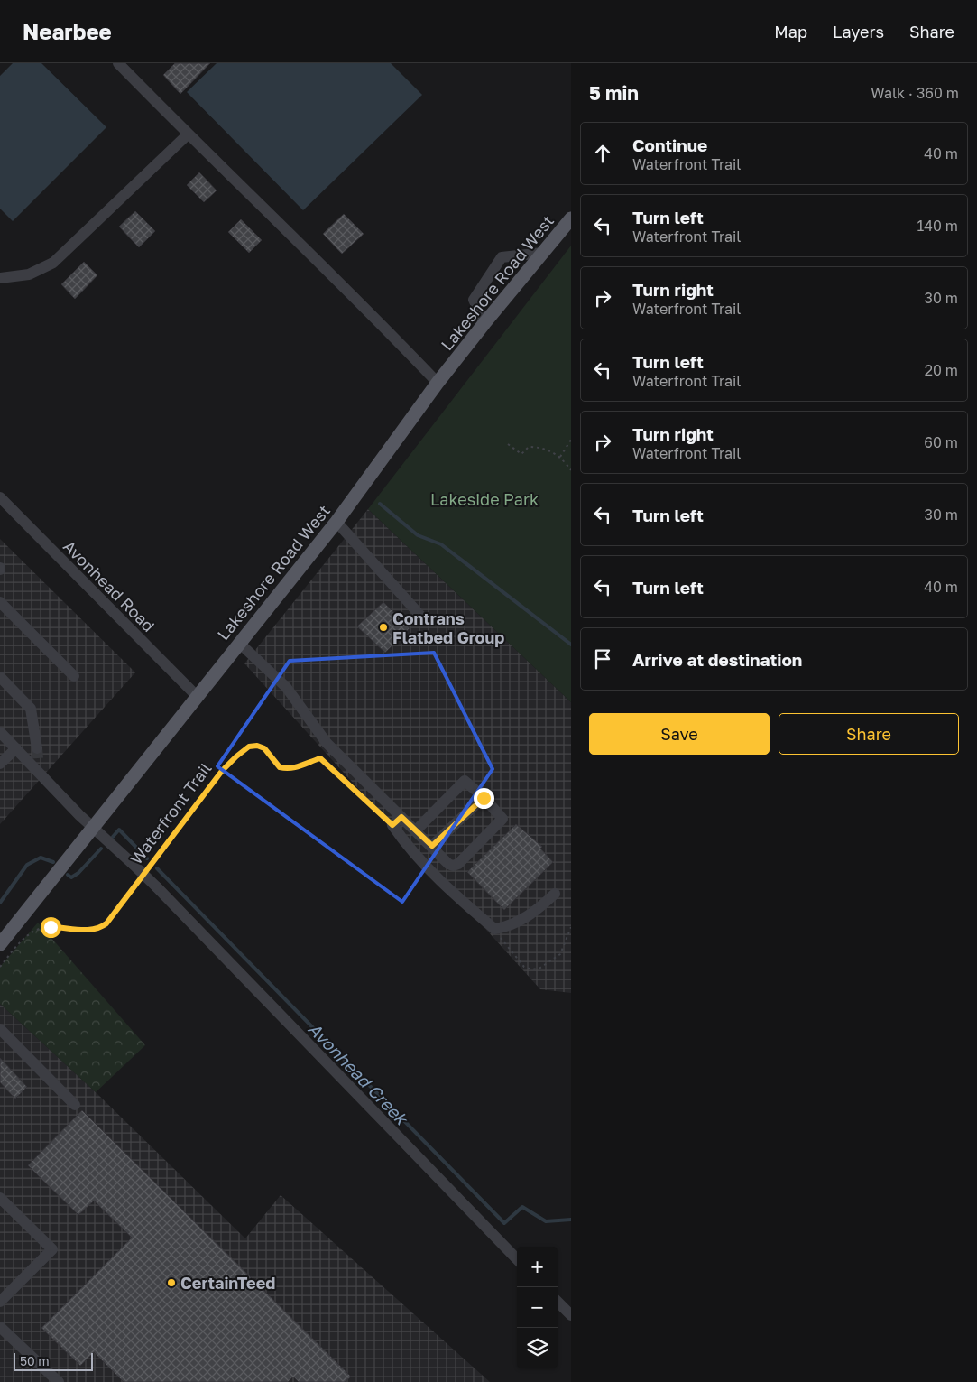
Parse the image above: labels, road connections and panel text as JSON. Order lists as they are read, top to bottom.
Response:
{
  "streets": {
    "main road": ["Lakeshore Road West"],
    "street": ["Avonhead Road"],
    "path": ["Waterfront Trail"]
  },
  "crossings": [
    ["Lakeshore Road West", "Avonhead Road"]
  ],
  "water": ["Avonhead Creek"],
  "parks": ["Lakeside Park"],
  "places": ["Contrans Flatbed Group", "CertainTeed"],
  "scale_bar": "50 m",
  "page": {
    "header": "Nearbee",
    "nav": ["Map", "Layers", "Share"],
    "heading": ["5 min", "Walk · 360 m"],
    "list": [
      ["Continue", "Waterfront Trail", "40 m"],
      ["Turn left", "Waterfront Trail", "140 m"],
      ["Turn right", "Waterfront Trail", "30 m"],
      ["Turn left", "Waterfront Trail", "20 m"],
      ["Turn right", "Waterfront Trail", "60 m"],
      ["Turn left", "30 m"],
      ["Turn left", "40 m"],
      "Arrive at destination"
    ],
    "buttons": ["Save", "Share"],
    "map_buttons": ["+", "−"],
    "scale": "50 m"
  }
}
